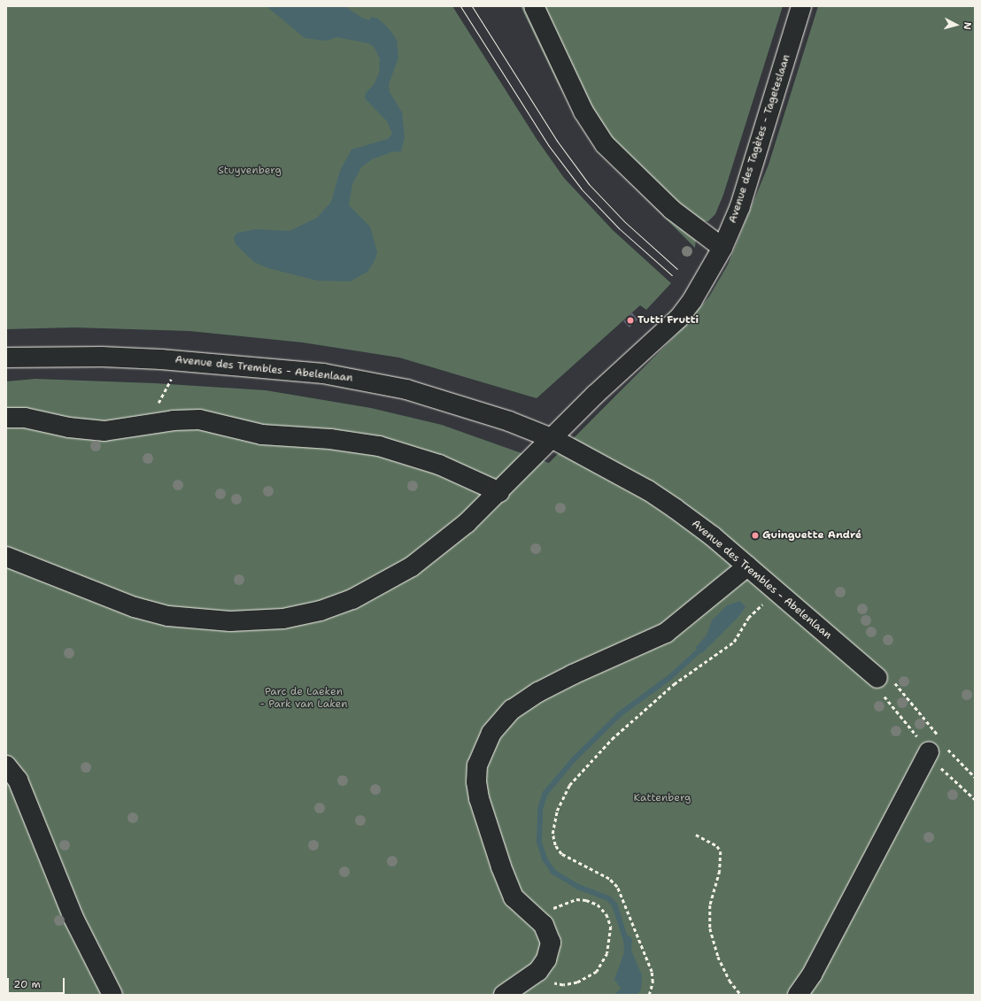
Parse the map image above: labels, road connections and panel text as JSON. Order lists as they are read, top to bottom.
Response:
{
  "streets": {
    "street": ["Avenue des Tagètes - Tageteslaan", "Avenue des Trembles - Abelenlaan"]
  },
  "crossings": [
    ["Avenue des Tagètes - Tageteslaan", "Avenue des Trembles - Abelenlaan"]
  ],
  "parks": ["Stuyvenberg", "Parc de Laeken - Park van Laken", "Kattenberg"],
  "places": ["Tutti Frutti", "Guinguette André"],
  "scale_bar": "20 m",
  "north": "right"
}
